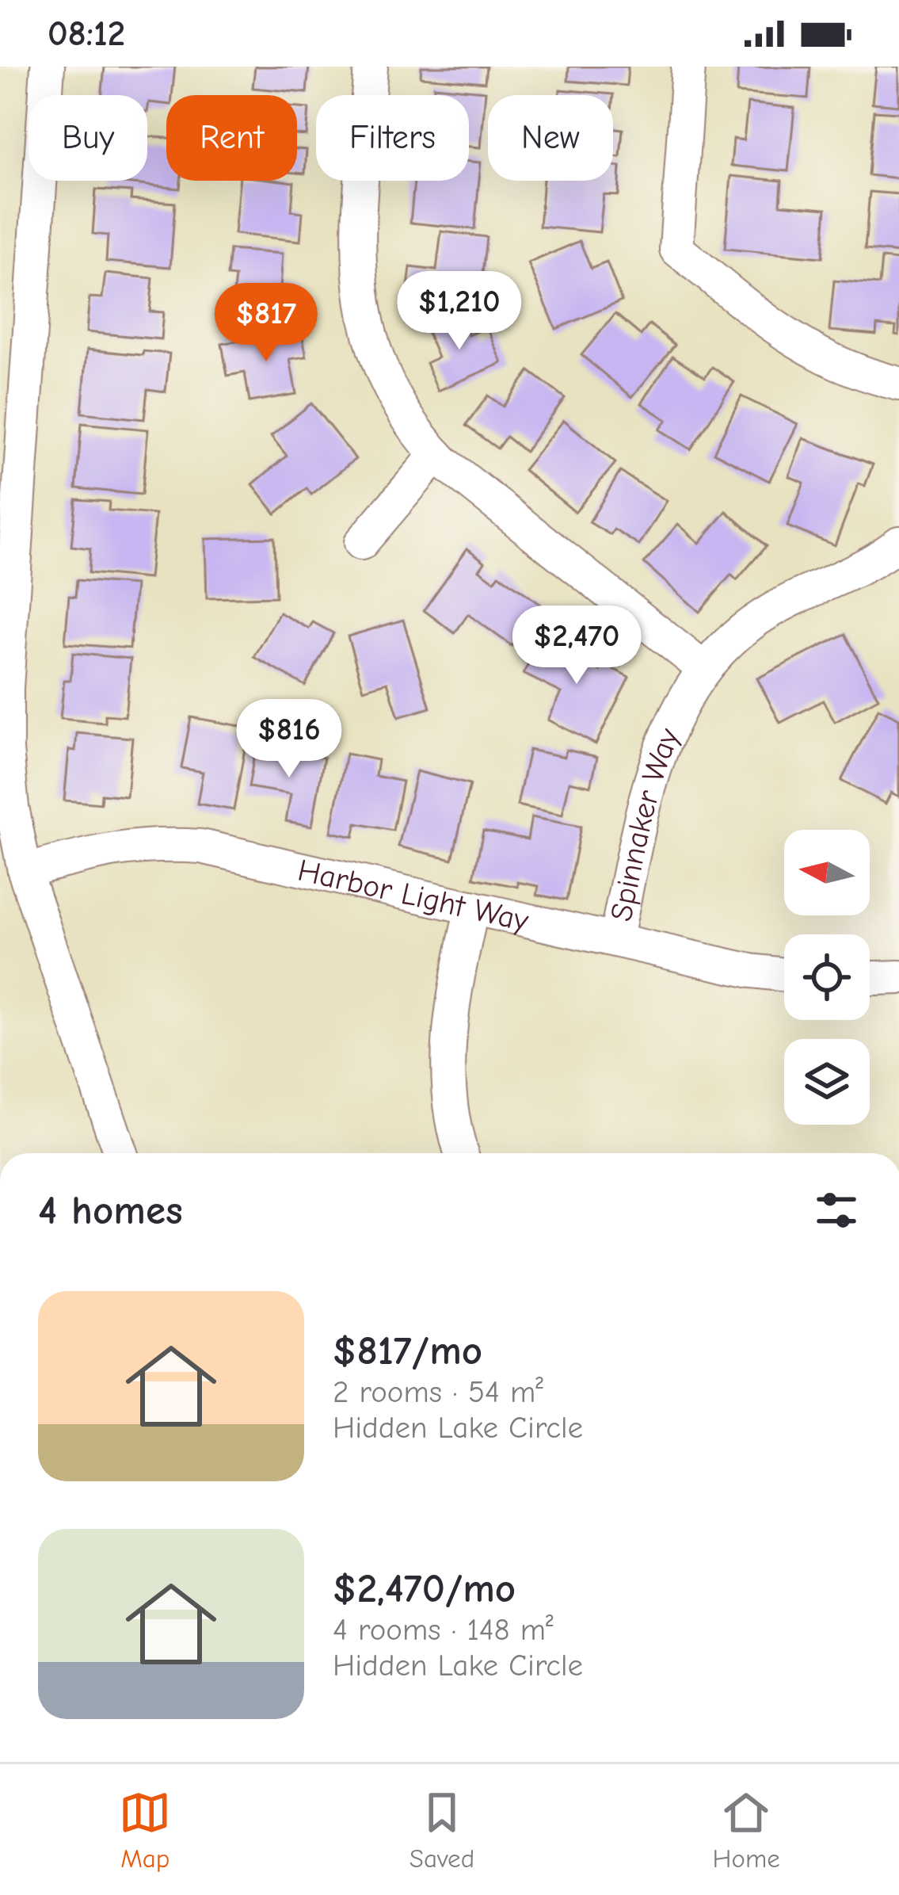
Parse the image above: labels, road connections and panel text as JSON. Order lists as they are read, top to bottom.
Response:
{
  "streets": {
    "street": ["Spinnaker Way", "Harbor Light Way"]
  },
  "crossings": [
    ["Spinnaker Way", "Harbor Light Way"]
  ],
  "north": "left",
  "page": {
    "status": "08:12",
    "chip": [
      "Buy",
      "Rent",
      "Filters",
      "New"
    ],
    "price": [
      "$1,210",
      "$817",
      "$2,470",
      "$816"
    ],
    "heading": "4 homes",
    "list": [
      {
        "name": "$817/mo",
        "note": "2 rooms · 54 m² · Hidden Lake Circle"
      },
      {
        "name": "$2,470/mo",
        "note": "4 rooms · 148 m² · Hidden Lake Circle"
      }
    ],
    "tabs": ["Map", "Saved", "Home"]
  }
}
